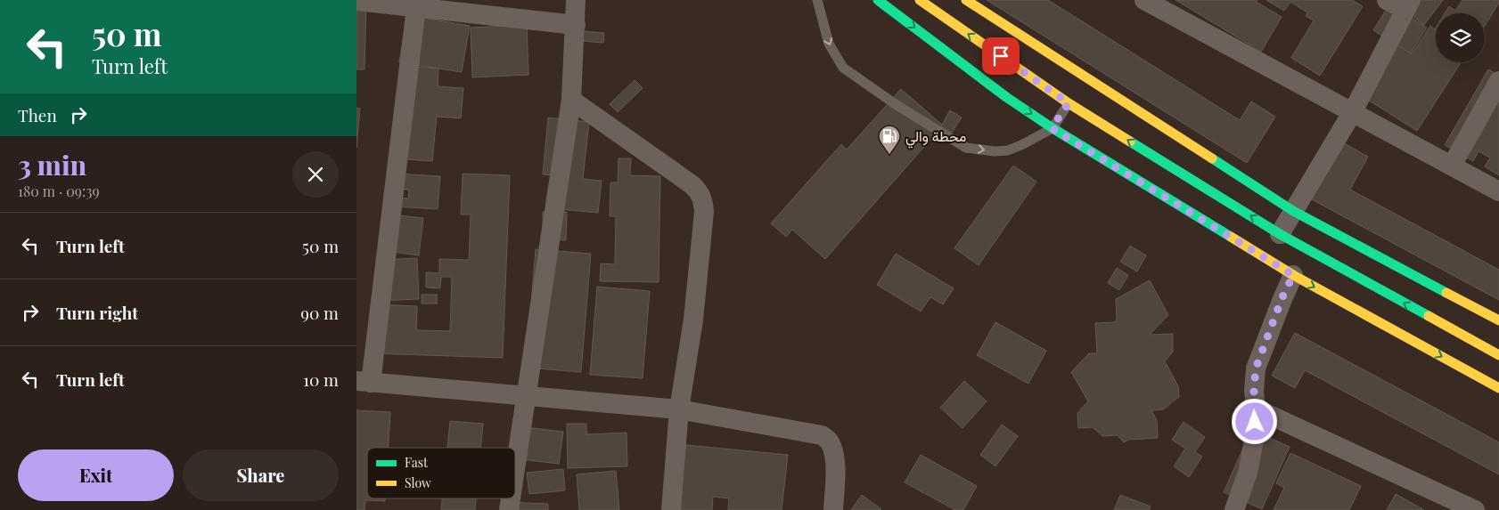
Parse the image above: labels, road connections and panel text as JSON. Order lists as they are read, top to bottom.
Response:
{
  "places": {
    "fuel station": ["محطة والي"]
  },
  "legend": ["Fast", "Slow"],
  "page": {
    "turn": ["50 m", "Turn left"],
    "then": "Then",
    "heading": ["3 min", "180 m · 09:39"],
    "list": [
      {
        "name": "Turn left",
        "value": "50 m"
      },
      {
        "name": "Turn right",
        "value": "90 m"
      },
      {
        "name": "Turn left",
        "value": "10 m"
      }
    ],
    "buttons": ["Exit", "Share"]
  }
}
